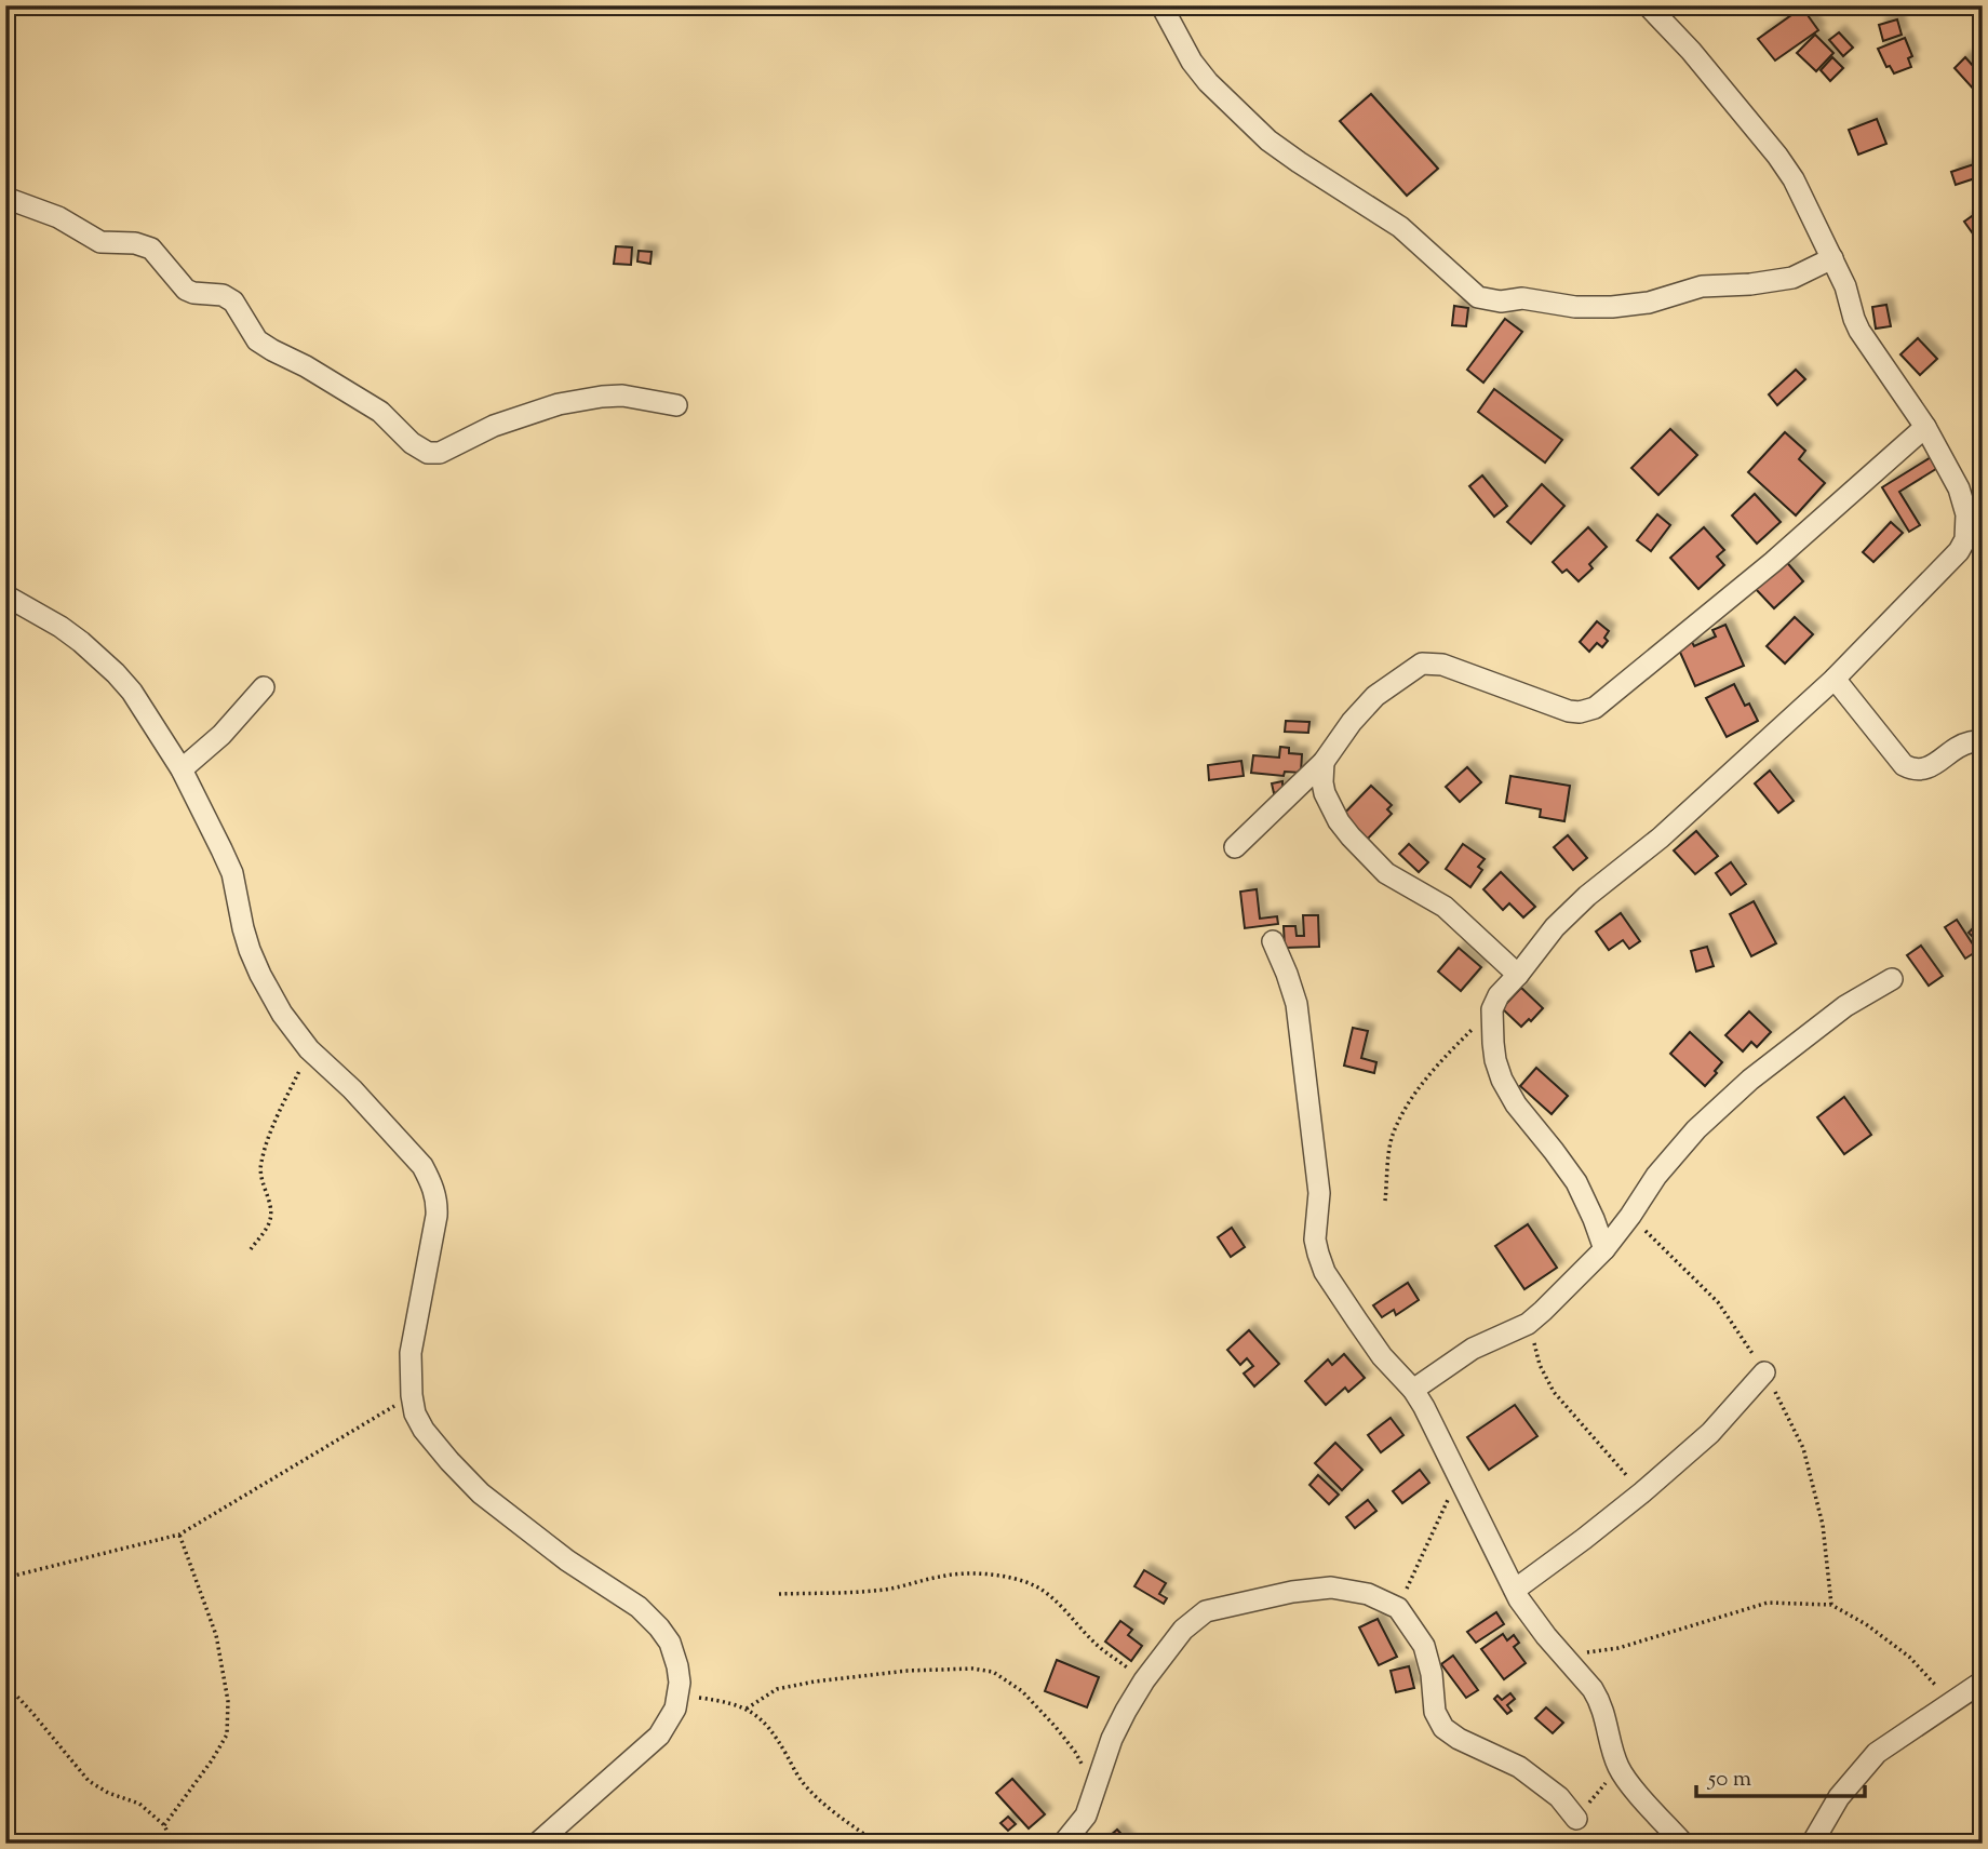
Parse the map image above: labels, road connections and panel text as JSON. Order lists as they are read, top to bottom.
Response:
{
  "scale_bar": "50 m"
}
